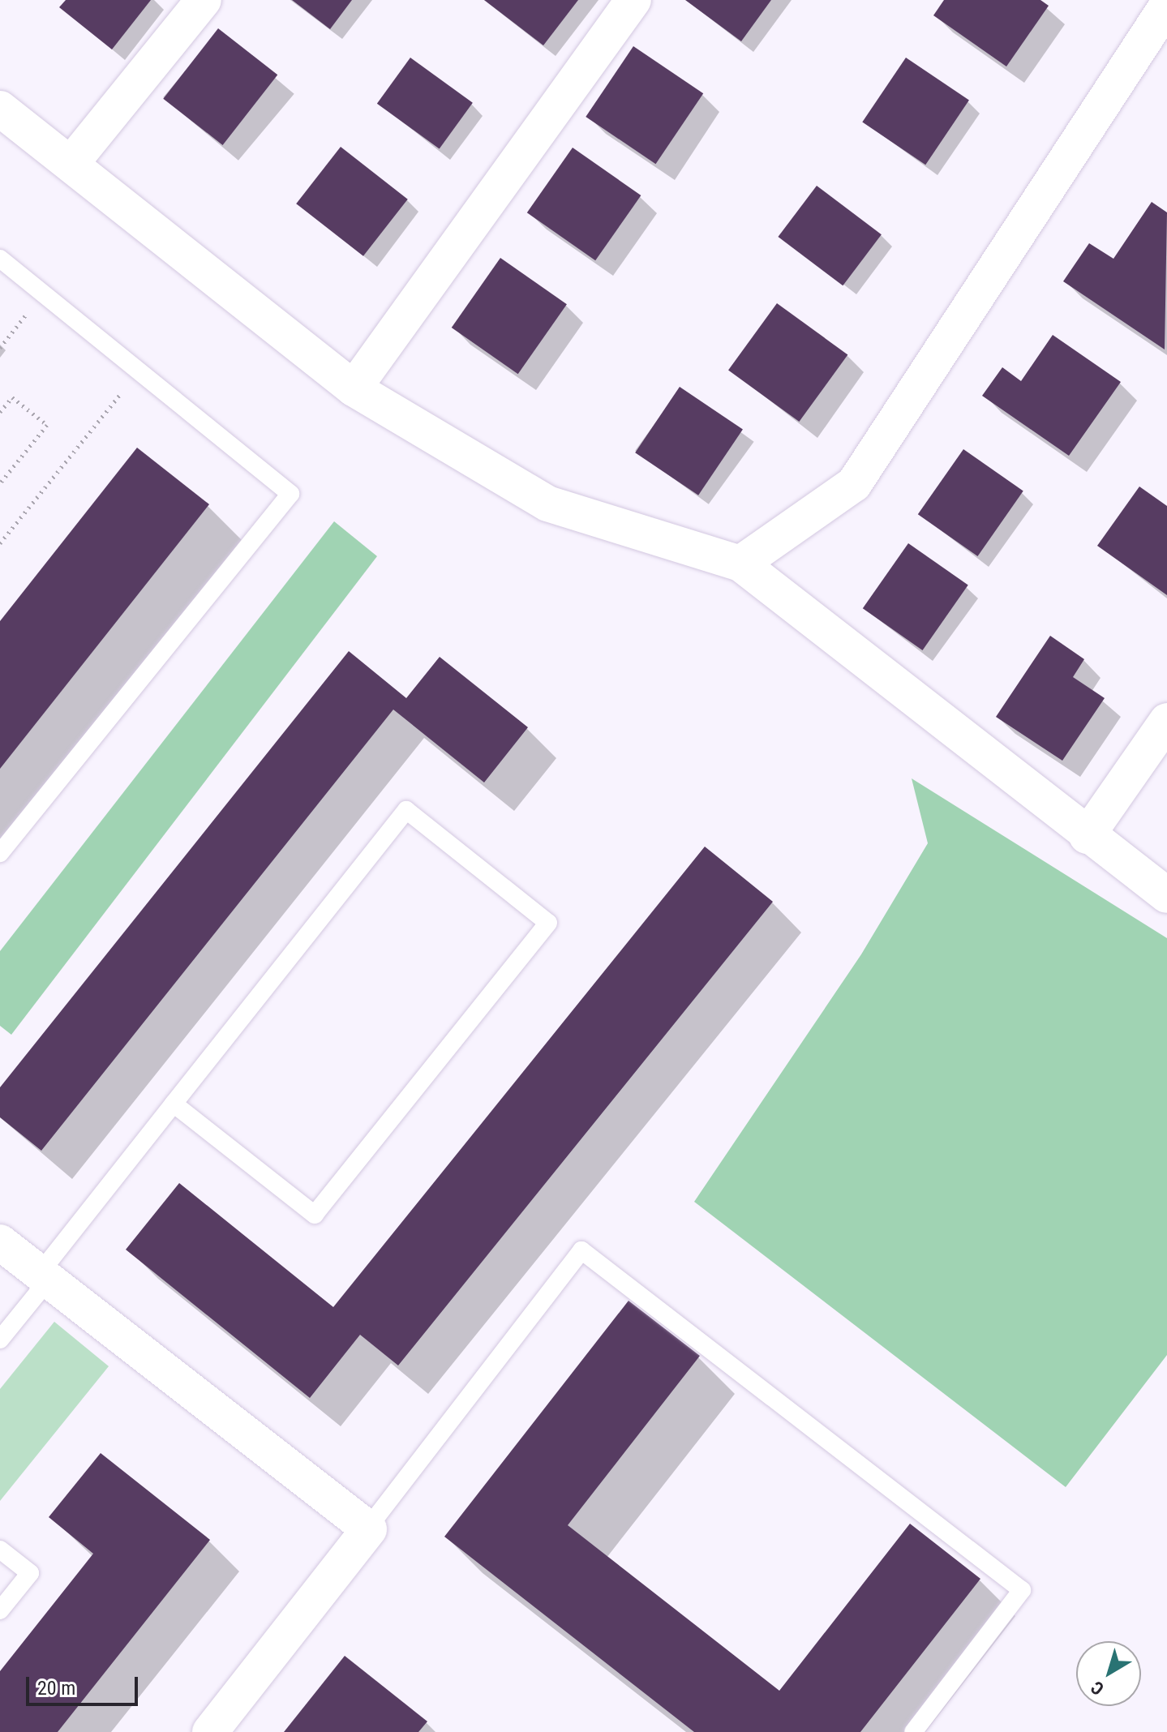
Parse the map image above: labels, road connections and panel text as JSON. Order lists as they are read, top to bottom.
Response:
{
  "scale_bar": "20 m",
  "north": "bottom left"
}
